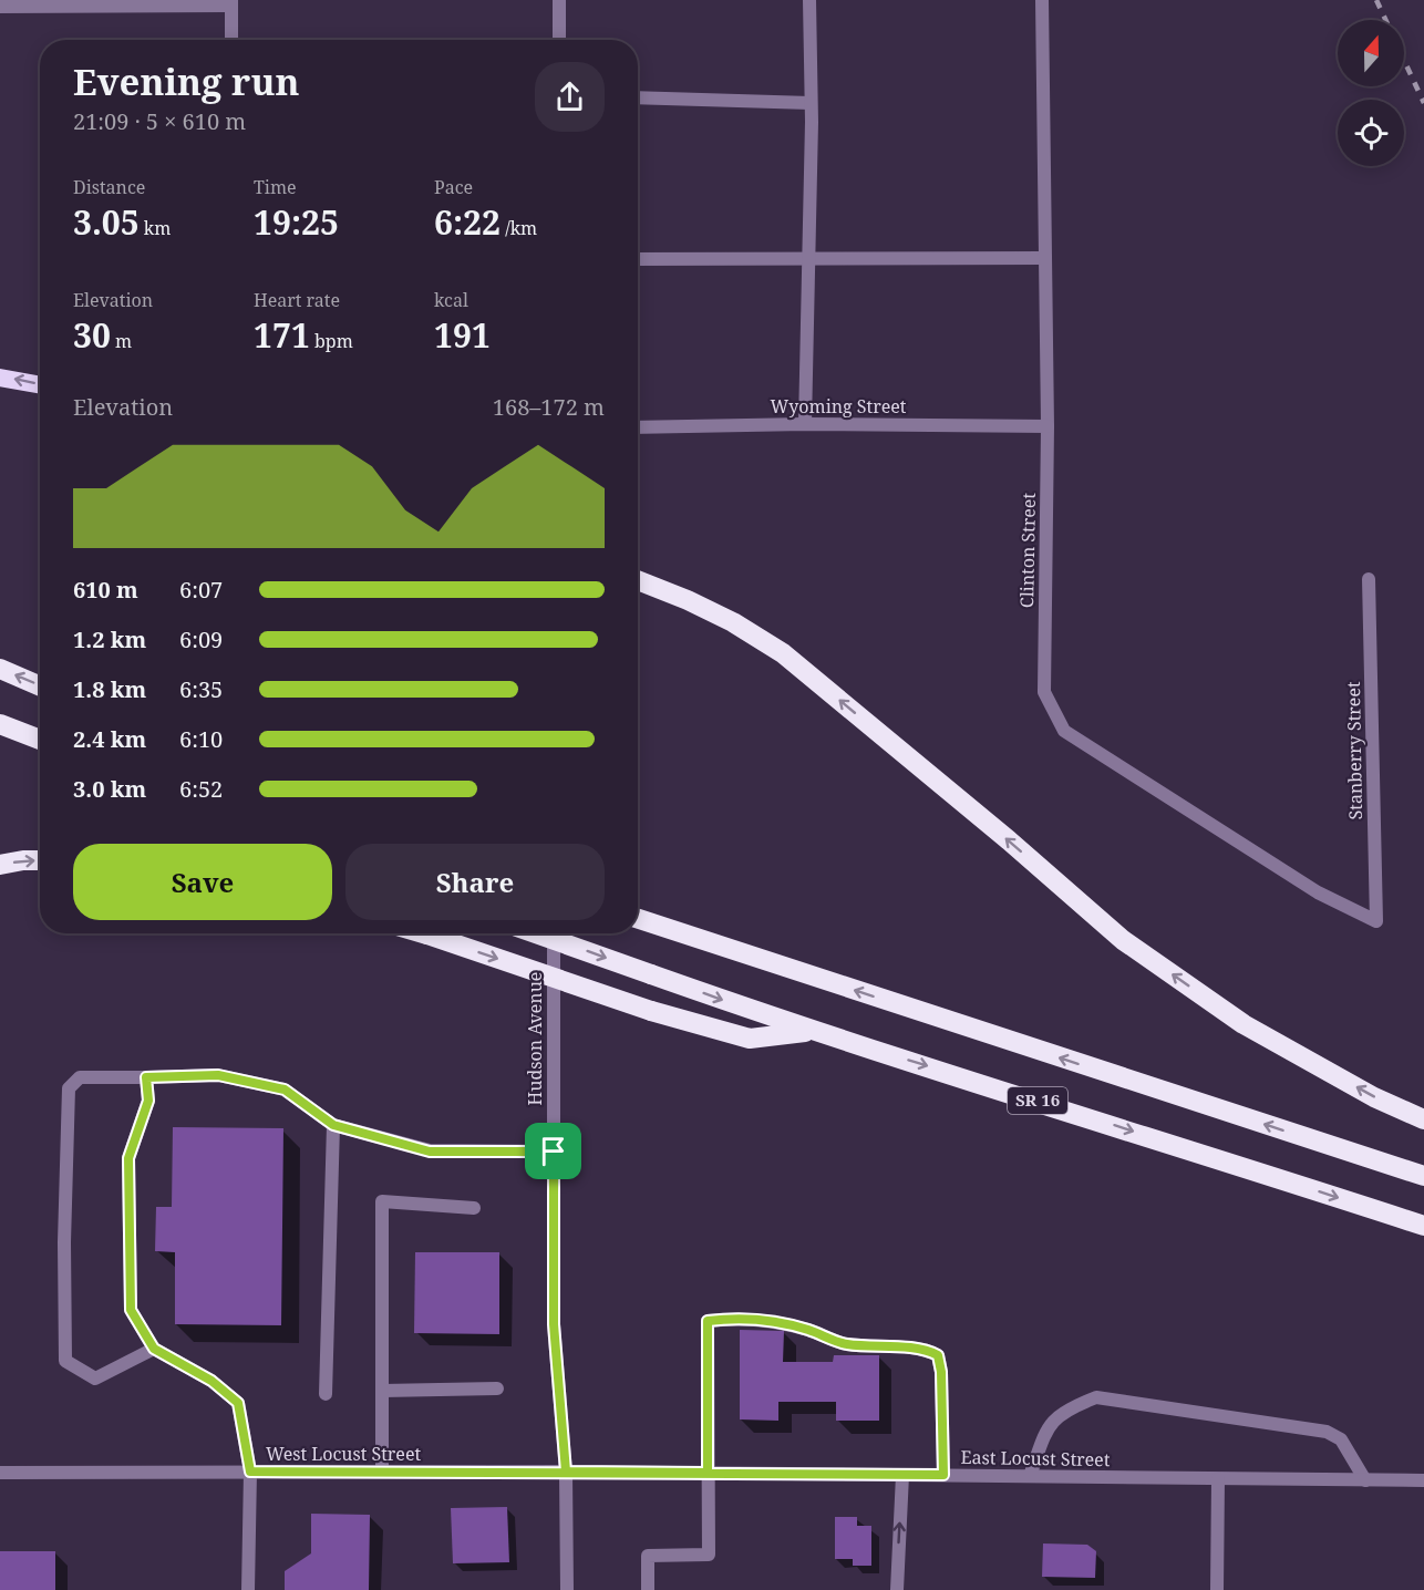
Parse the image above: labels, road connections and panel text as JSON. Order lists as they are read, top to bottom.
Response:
{
  "streets": {
    "highway": ["SR 16"],
    "street": [
      "Wyoming Street",
      "Clinton Street",
      "Stanberry Street",
      "Hudson Avenue",
      "West Locust Street",
      "East Locust Street"
    ]
  },
  "crossings": [
    ["Wyoming Street", "Clinton Street"],
    ["Clinton Street", "Stanberry Street"],
    ["Hudson Avenue", "West Locust Street"],
    ["Hudson Avenue", "East Locust Street"],
    ["West Locust Street", "East Locust Street"]
  ],
  "north": "top",
  "page": {
    "heading": ["Evening run", "21:09 · 5 × 610 m"],
    "stats": [
      ["Distance", "3.05 km"],
      ["Time", "19:25"],
      ["Pace", "6:22 /km"],
      ["Elevation", "30 m"],
      ["Heart rate", "171 bpm"],
      ["kcal", "191"]
    ],
    "chart": ["Elevation", "168–172 m"],
    "list": [
      {
        "name": "610 m",
        "note": "6:07"
      },
      {
        "name": "1.2 km",
        "note": "6:09"
      },
      {
        "name": "1.8 km",
        "note": "6:35"
      },
      {
        "name": "2.4 km",
        "note": "6:10"
      },
      {
        "name": "3.0 km",
        "note": "6:52"
      }
    ],
    "buttons": ["Save", "Share"]
  }
}
